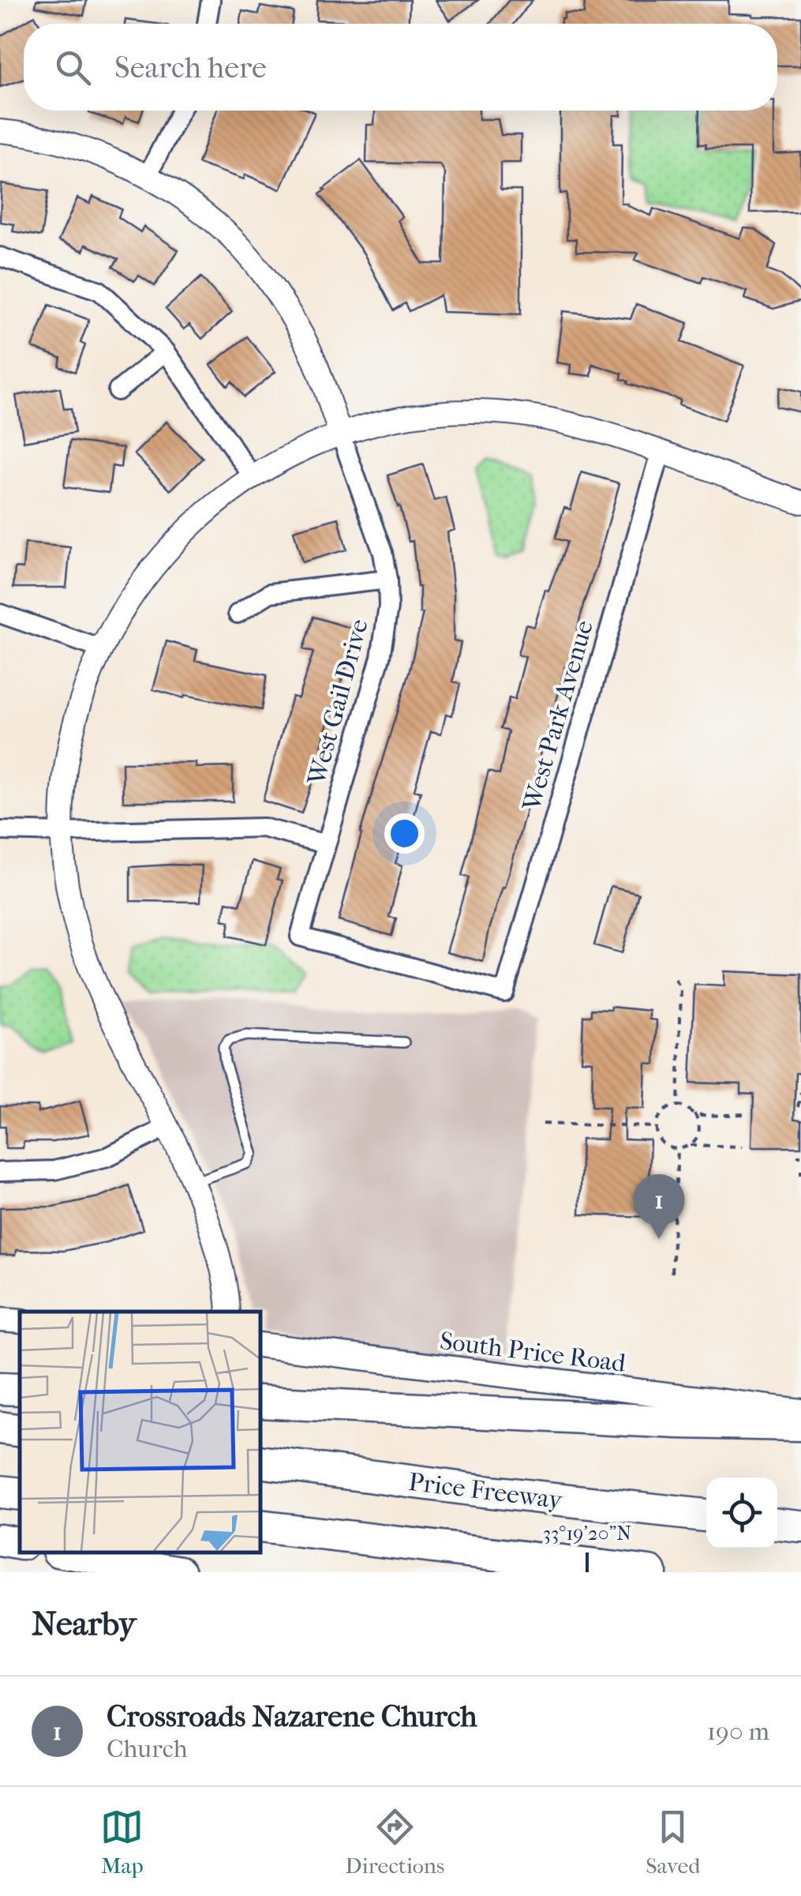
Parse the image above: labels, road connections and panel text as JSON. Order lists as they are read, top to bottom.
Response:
{
  "streets": {
    "highway": ["Price Freeway"],
    "main road": ["South Price Road"],
    "street": ["West Gail Drive", "West Park Avenue"]
  },
  "crossings": [
    ["West Gail Drive", "West Park Avenue"]
  ],
  "page": {
    "search": "Search here",
    "pins": "1",
    "heading": "Nearby",
    "list": [
      {
        "mark": "1",
        "name": "Crossroads Nazarene Church",
        "note": "Church",
        "value": "190 m"
      }
    ],
    "nav": ["Map", "Directions", "Saved"]
  },
  "coordinates": ["33°19'20\"N"]
}
